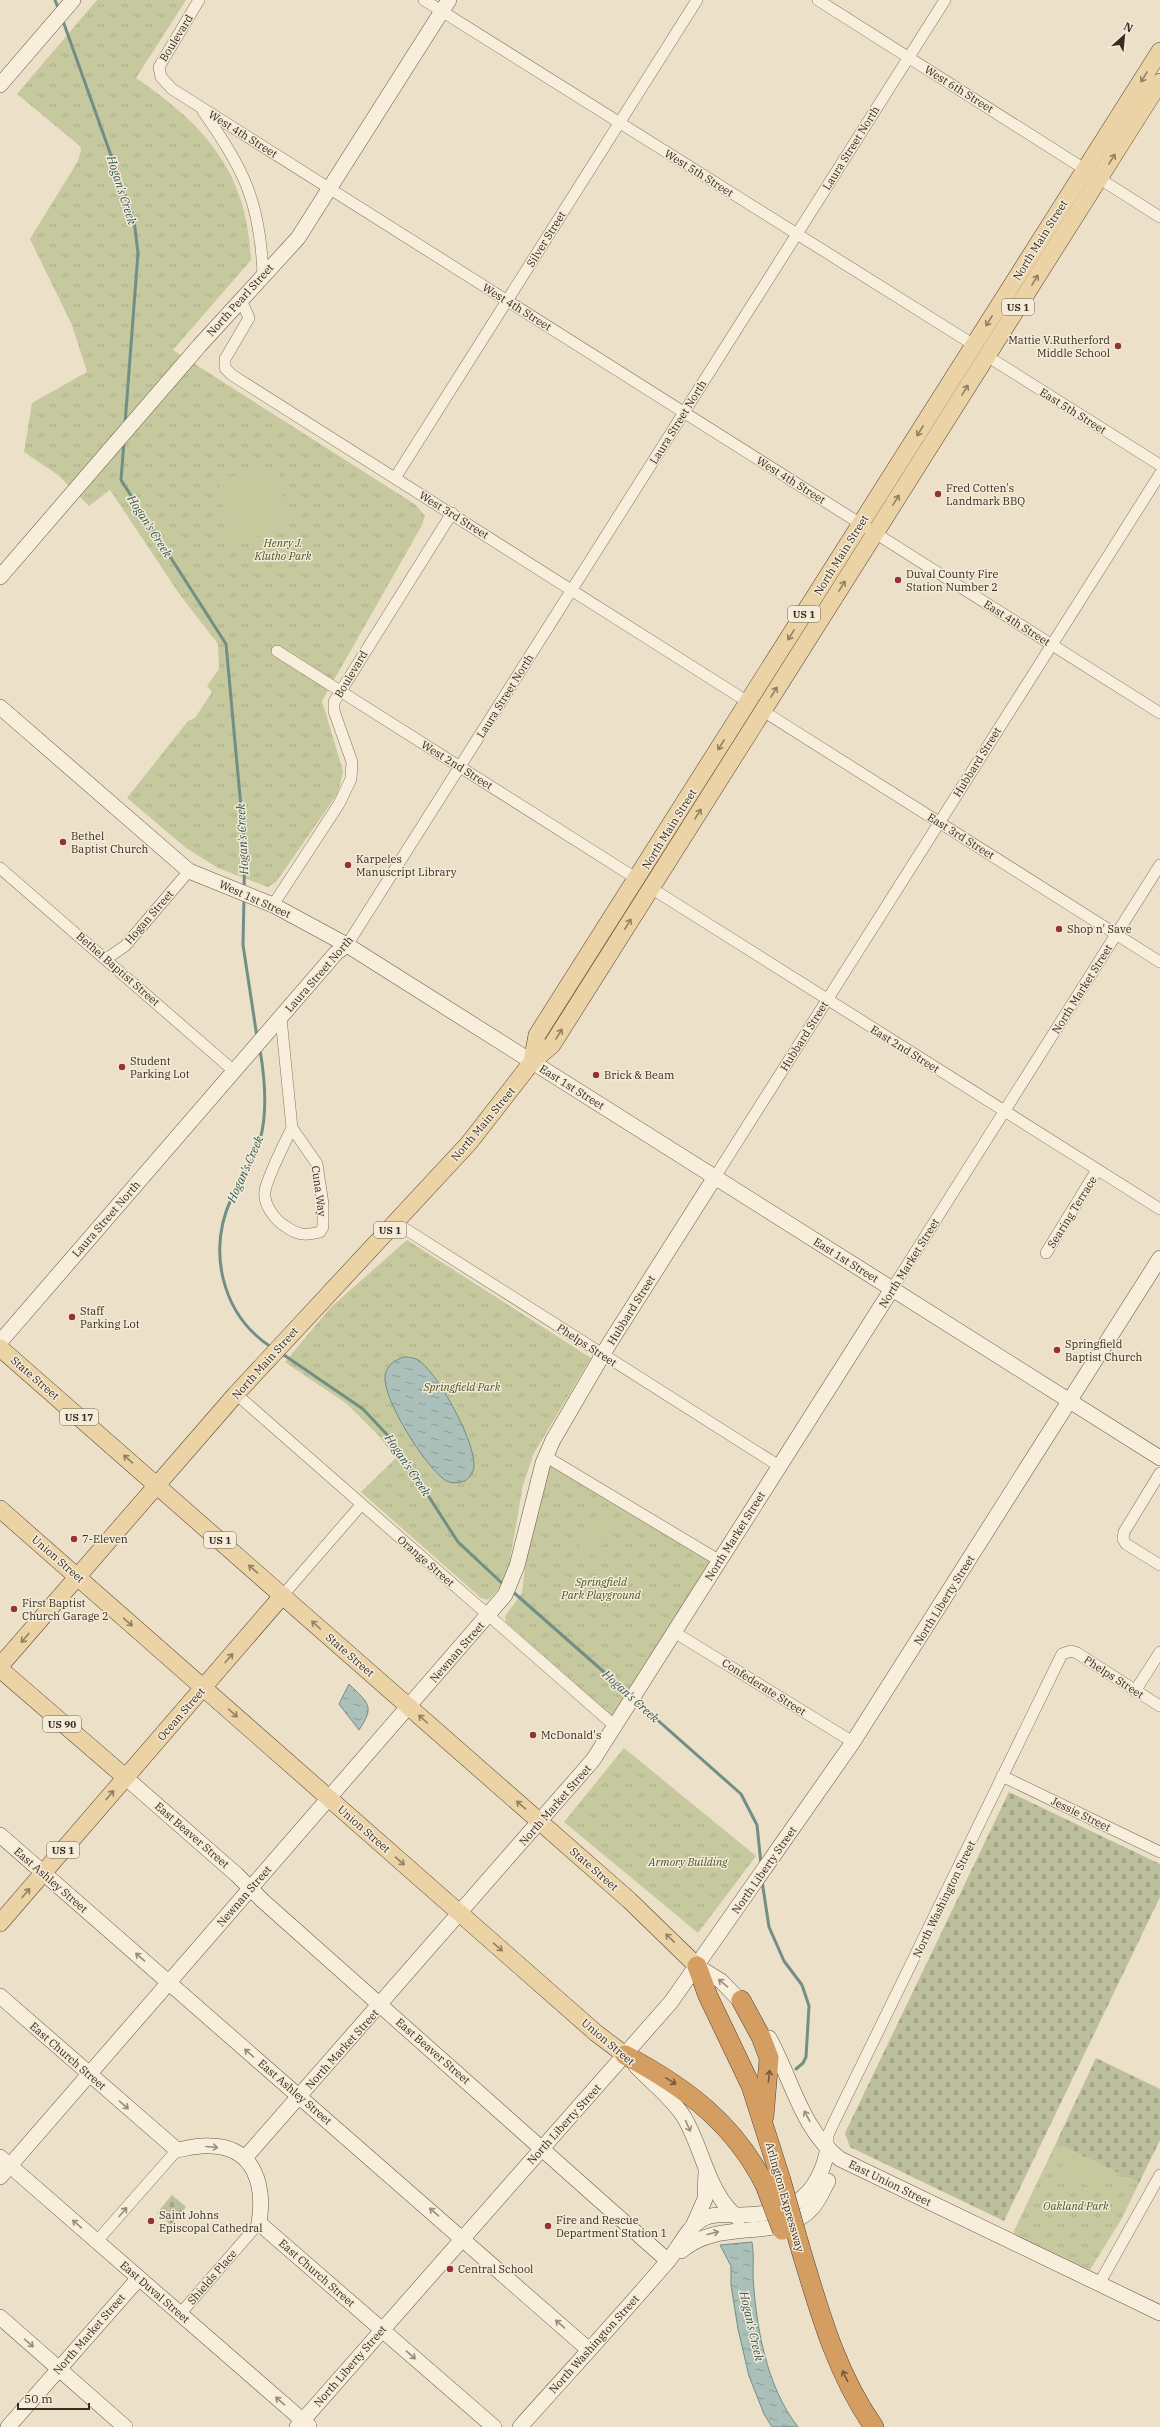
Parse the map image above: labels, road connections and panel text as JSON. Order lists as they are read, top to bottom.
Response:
{
  "streets": {
    "highway": ["Arlington Expressway"],
    "main road": [
      "North Main Street",
      "US 1",
      "State Street",
      "US 17",
      "Union Street",
      "Ocean Street",
      "US 90"
    ],
    "street": [
      "Boulevard",
      "West 6th Street",
      "West 4th Street",
      "Laura Street North",
      "West 5th Street",
      "Silver Street",
      "North Pearl Street",
      "East 5th Street",
      "West 3rd Street",
      "East 4th Street",
      "Hubbard Street",
      "West 2nd Street",
      "East 3rd Street",
      "West 1st Street",
      "Hogan Street",
      "Bethel Baptist Street",
      "North Market Street",
      "East 2nd Street",
      "East 1st Street",
      "Cuna Way",
      "Searing Terrace",
      "Phelps Street",
      "Orange Street",
      "North Liberty Street",
      "Newnan Street",
      "Confederate Street",
      "Jessie Street",
      "East Beaver Street",
      "East Ashley Street",
      "North Washington Street",
      "East Church Street",
      "East Union Street",
      "Shields Place",
      "East Duval Street"
    ]
  },
  "crossings": [
    ["Boulevard", "West 4th Street"],
    ["Boulevard", "West 3rd Street"],
    ["Boulevard", "West 2nd Street"],
    ["Boulevard", "West 1st Street"],
    ["West 6th Street", "Laura Street North"],
    ["West 6th Street", "North Main Street"],
    ["West 4th Street", "Laura Street North"],
    ["West 4th Street", "Silver Street"],
    ["West 4th Street", "North Main Street"],
    ["West 4th Street", "North Pearl Street"],
    ["West 4th Street", "East 4th Street"],
    ["Laura Street North", "West 5th Street"],
    ["Laura Street North", "West 3rd Street"],
    ["Laura Street North", "West 2nd Street"],
    ["Laura Street North", "West 1st Street"],
    ["Laura Street North", "Bethel Baptist Street"],
    ["Laura Street North", "Cuna Way"],
    ["West 5th Street", "Silver Street"],
    ["West 5th Street", "North Main Street"],
    ["West 5th Street", "North Pearl Street"],
    ["West 5th Street", "East 5th Street"],
    ["Silver Street", "West 3rd Street"],
    ["North Main Street", "East 5th Street"],
    ["North Main Street", "West 3rd Street"],
    ["North Main Street", "East 4th Street"],
    ["North Main Street", "West 2nd Street"],
    ["North Main Street", "East 3rd Street"],
    ["North Main Street", "West 1st Street"],
    ["North Main Street", "East 2nd Street"],
    ["North Main Street", "East 1st Street"],
    ["North Main Street", "Phelps Street"],
    ["North Main Street", "State Street"],
    ["North Main Street", "Union Street"],
    ["North Main Street", "Orange Street"],
    ["North Main Street", "US 90"],
    ["North Pearl Street", "West 3rd Street"],
    ["West 3rd Street", "East 3rd Street"],
    ["East 4th Street", "Hubbard Street"],
    ["Hubbard Street", "East 3rd Street"],
    ["Hubbard Street", "East 2nd Street"],
    ["Hubbard Street", "East 1st Street"],
    ["Hubbard Street", "Phelps Street"],
    ["Hubbard Street", "Orange Street"],
    ["Hubbard Street", "Newnan Street"],
    ["East 3rd Street", "North Market Street"],
    ["West 1st Street", "Hogan Street"],
    ["West 1st Street", "East 1st Street"],
    ["Hogan Street", "Bethel Baptist Street"],
    ["North Market Street", "East 2nd Street"],
    ["North Market Street", "East 1st Street"],
    ["North Market Street", "Phelps Street"],
    ["North Market Street", "State Street"],
    ["North Market Street", "Union Street"],
    ["North Market Street", "Orange Street"],
    ["North Market Street", "Confederate Street"],
    ["North Market Street", "East Beaver Street"],
    ["North Market Street", "East Ashley Street"],
    ["North Market Street", "East Duval Street"],
    ["East 2nd Street", "Searing Terrace"],
    ["East 1st Street", "North Liberty Street"],
    ["Phelps Street", "North Washington Street"],
    ["State Street", "North Liberty Street"],
    ["State Street", "Newnan Street"],
    ["State Street", "Ocean Street"],
    ["State Street", "East Union Street"],
    ["State Street", "Arlington Expressway"],
    ["Union Street", "North Liberty Street"],
    ["Union Street", "Newnan Street"],
    ["Union Street", "Ocean Street"],
    ["Union Street", "North Washington Street"],
    ["Union Street", "Arlington Expressway"],
    ["Orange Street", "Newnan Street"],
    ["Orange Street", "Ocean Street"],
    ["North Liberty Street", "Confederate Street"],
    ["North Liberty Street", "East Beaver Street"],
    ["North Liberty Street", "East Ashley Street"],
    ["North Liberty Street", "East Church Street"],
    ["North Liberty Street", "East Union Street"],
    ["North Liberty Street", "Arlington Expressway"],
    ["North Liberty Street", "East Duval Street"],
    ["Newnan Street", "East Beaver Street"],
    ["Newnan Street", "East Ashley Street"],
    ["Newnan Street", "East Church Street"],
    ["Newnan Street", "East Duval Street"],
    ["Ocean Street", "US 90"],
    ["Ocean Street", "East Beaver Street"],
    ["Ocean Street", "East Ashley Street"],
    ["US 90", "East Beaver Street"],
    ["Jessie Street", "North Washington Street"],
    ["East Beaver Street", "North Washington Street"],
    ["East Ashley Street", "North Washington Street"],
    ["North Washington Street", "East Union Street"],
    ["East Church Street", "Shields Place"],
    ["East Union Street", "Arlington Expressway"],
    ["Shields Place", "East Duval Street"]
  ],
  "one_way": [
    "State Street",
    "Union Street",
    "Ocean Street",
    "East Ashley Street",
    "East Church Street",
    "East Union Street",
    "East Duval Street"
  ],
  "water": ["Hogan's Creek"],
  "parks": [
    "Henry J. Klutho Park",
    "Springfield Park",
    "Springfield Park Playground",
    "Armory Building",
    "Oakland Park"
  ],
  "places": [
    "Mattie V.Rutherford Middle School",
    "Fred Cotten's Landmark BBQ",
    "Duval County Fire Station Number 2",
    "Bethel Baptist Church",
    "Karpeles Manuscript Library",
    "Shop n' Save",
    "Student Parking Lot",
    "Brick & Beam",
    "Staff Parking Lot",
    "Springfield Baptist Church",
    "7-Eleven",
    "First Baptist Church Garage 2",
    "McDonald's",
    "Saint Johns Episcopal Cathedral",
    "Fire and Rescue Department Station 1",
    "Central School"
  ],
  "scale_bar": "50 m",
  "north": "top right"
}
